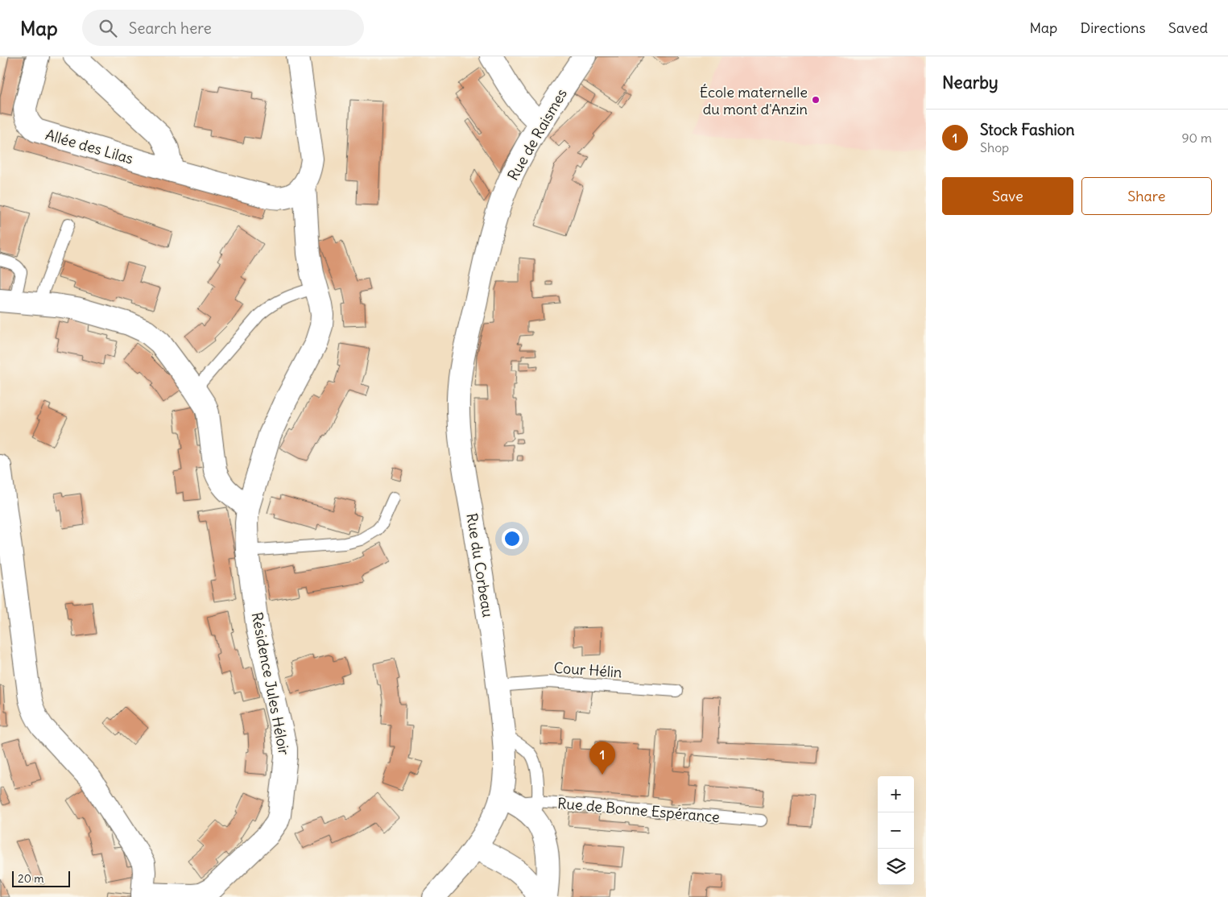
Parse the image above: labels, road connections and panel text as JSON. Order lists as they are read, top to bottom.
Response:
{
  "streets": {
    "street": [
      "Rue de Raismes",
      "Allée des Lilas",
      "Rue du Corbeau",
      "Résidence Jules Héloir"
    ],
    "lane": ["Cour Hélin", "Rue de Bonne Espérance"]
  },
  "crossings": [
    ["Rue de Raismes", "Rue du Corbeau"],
    ["Allée des Lilas", "Résidence Jules Héloir"],
    ["Rue du Corbeau", "Cour Hélin"],
    ["Rue du Corbeau", "Rue de Bonne Espérance"]
  ],
  "places": ["École maternelle du mont d'Anzin"],
  "scale_bar": "20 m",
  "page": {
    "header": "Map",
    "search": "Search here",
    "nav": ["Map", "Directions", "Saved"],
    "heading": "Nearby",
    "list": [
      {
        "mark": "1",
        "name": "Stock Fashion",
        "note": "Shop",
        "value": "90 m"
      }
    ],
    "buttons": ["Save", "Share"],
    "pins": "1",
    "map_buttons": ["+", "−"],
    "scale": "20 m"
  }
}
